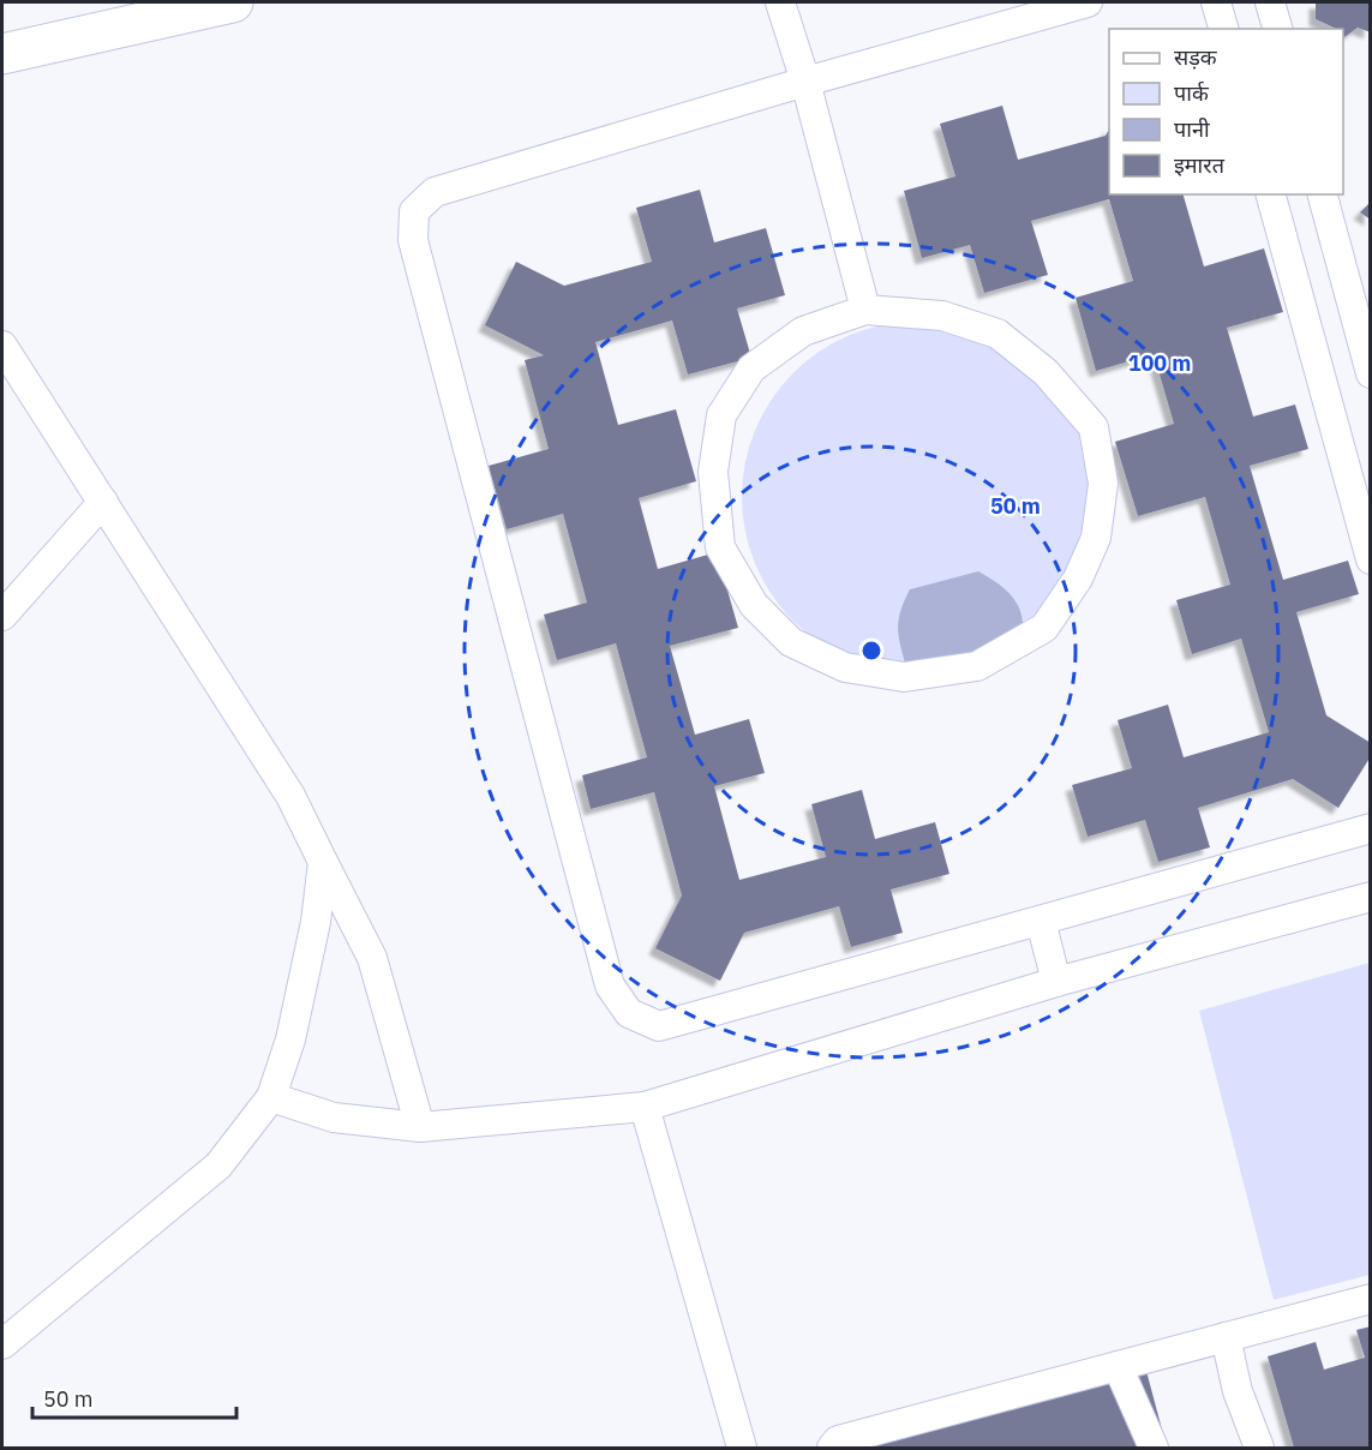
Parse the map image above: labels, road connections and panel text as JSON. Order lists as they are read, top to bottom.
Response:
{
  "legend": [
    "सड़क",
    "पार्क",
    "पानी",
    "इमारत"
  ],
  "scale_bar": "50 m",
  "rings": ["100 m", "50 m"]
}
